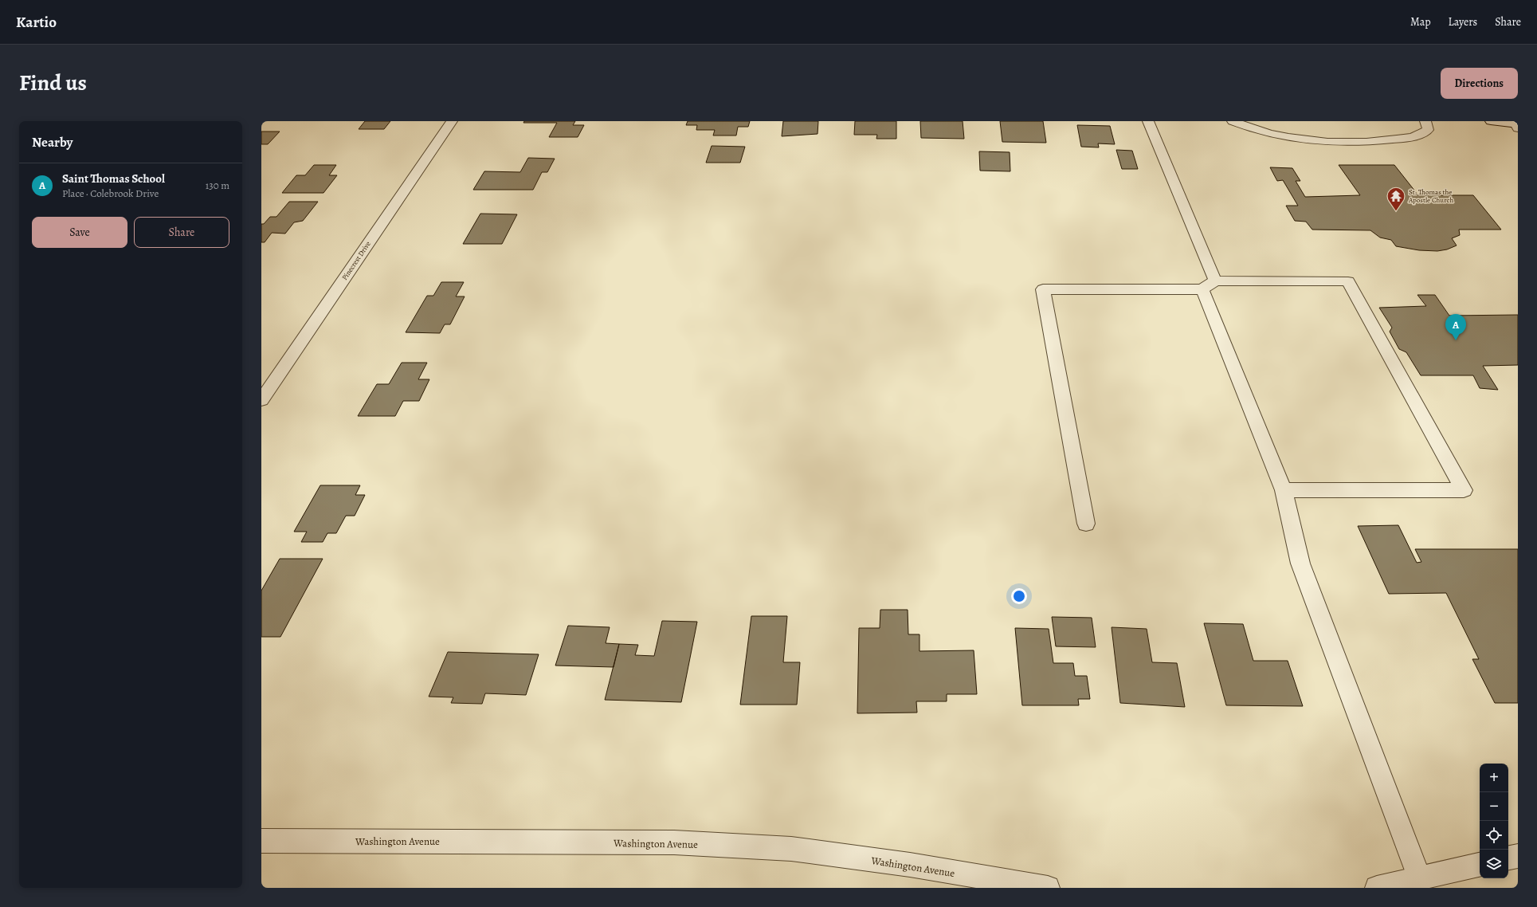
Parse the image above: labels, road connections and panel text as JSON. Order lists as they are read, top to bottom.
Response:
{
  "streets": {
    "street": ["Pinecrest Drive", "Washington Avenue"]
  },
  "places": {
    "temple": ["St. Thomas the Apostle Church"]
  },
  "page": {
    "header": "Kartio",
    "nav": ["Map", "Layers", "Share"],
    "title": "Find us",
    "buttons": [
      "Directions",
      ["Save", "Share"]
    ],
    "heading": "Nearby",
    "list": [
      {
        "mark": "A",
        "name": "Saint Thomas School",
        "note": "Place · Colebrook Drive",
        "value": "130 m"
      }
    ],
    "pins": "A",
    "map_buttons": ["+", "−"]
  }
}
